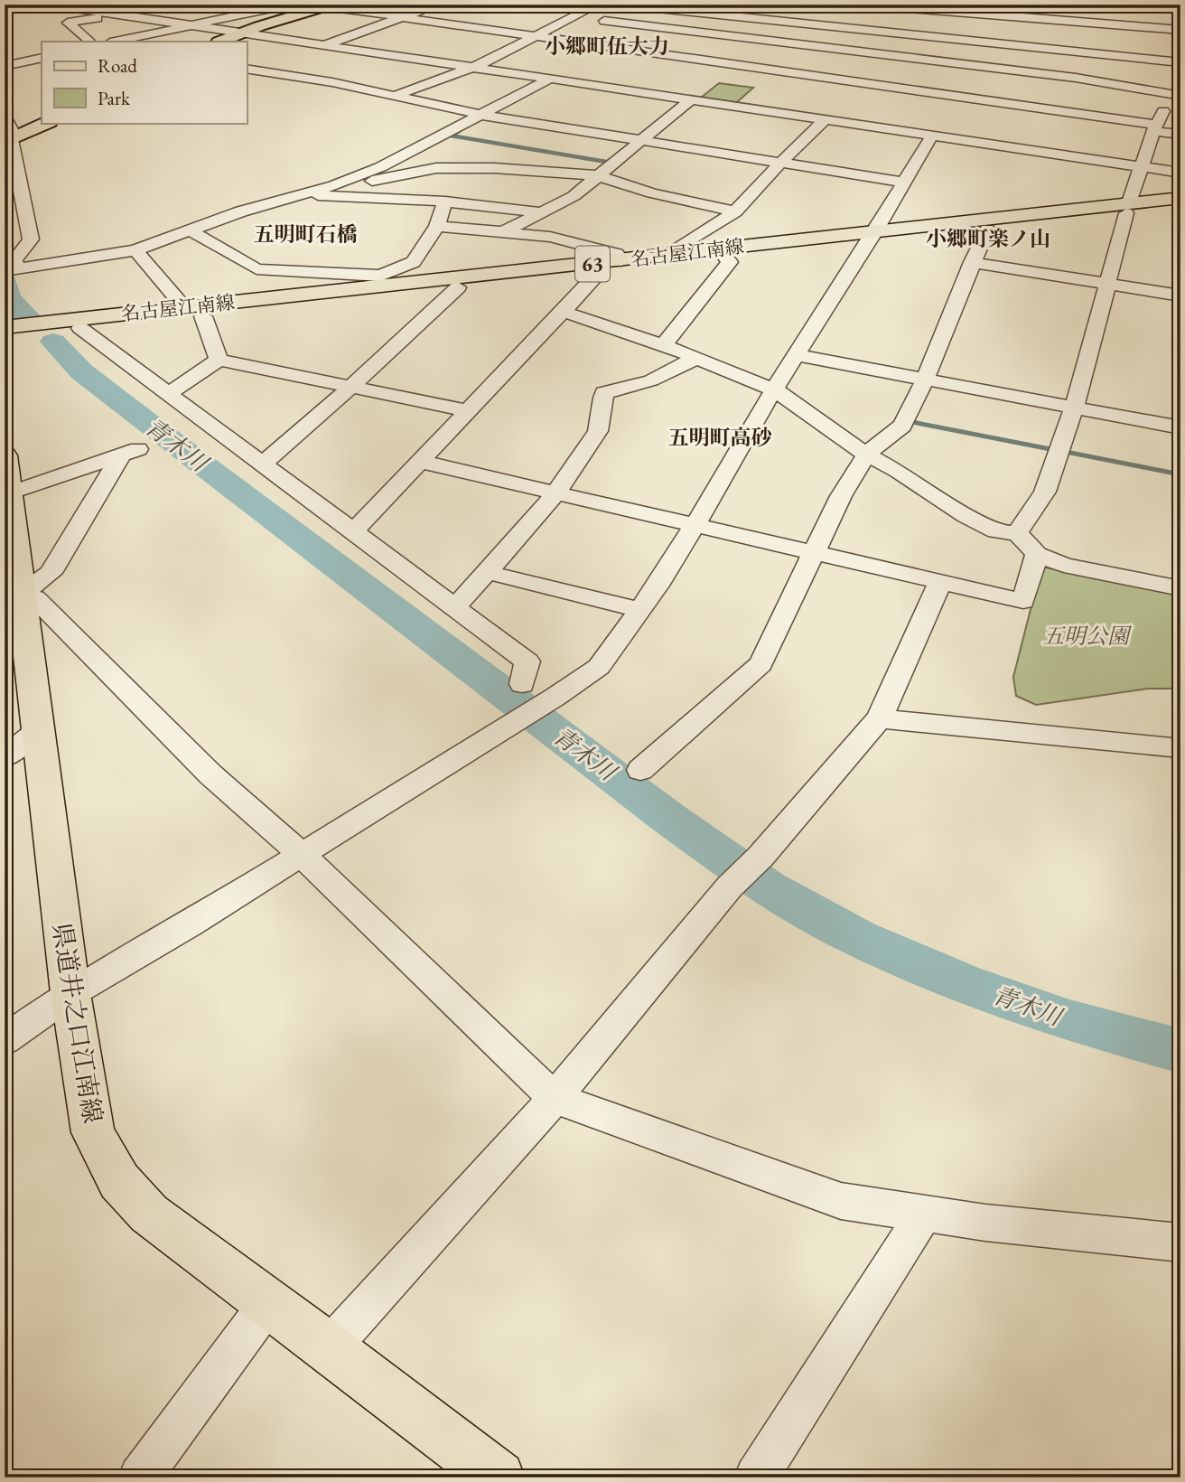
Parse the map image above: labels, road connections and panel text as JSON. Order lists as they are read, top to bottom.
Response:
{
  "streets": {
    "main road": ["名古屋江南線", "63", "県道井之口江南線"]
  },
  "districts": [
    "小郷町伍大力",
    "五明町石橋",
    "小郷町楽ノ山",
    "五明町高砂"
  ],
  "water": ["青木川"],
  "parks": ["五明公園"],
  "legend": ["Road", "Park"]
}
